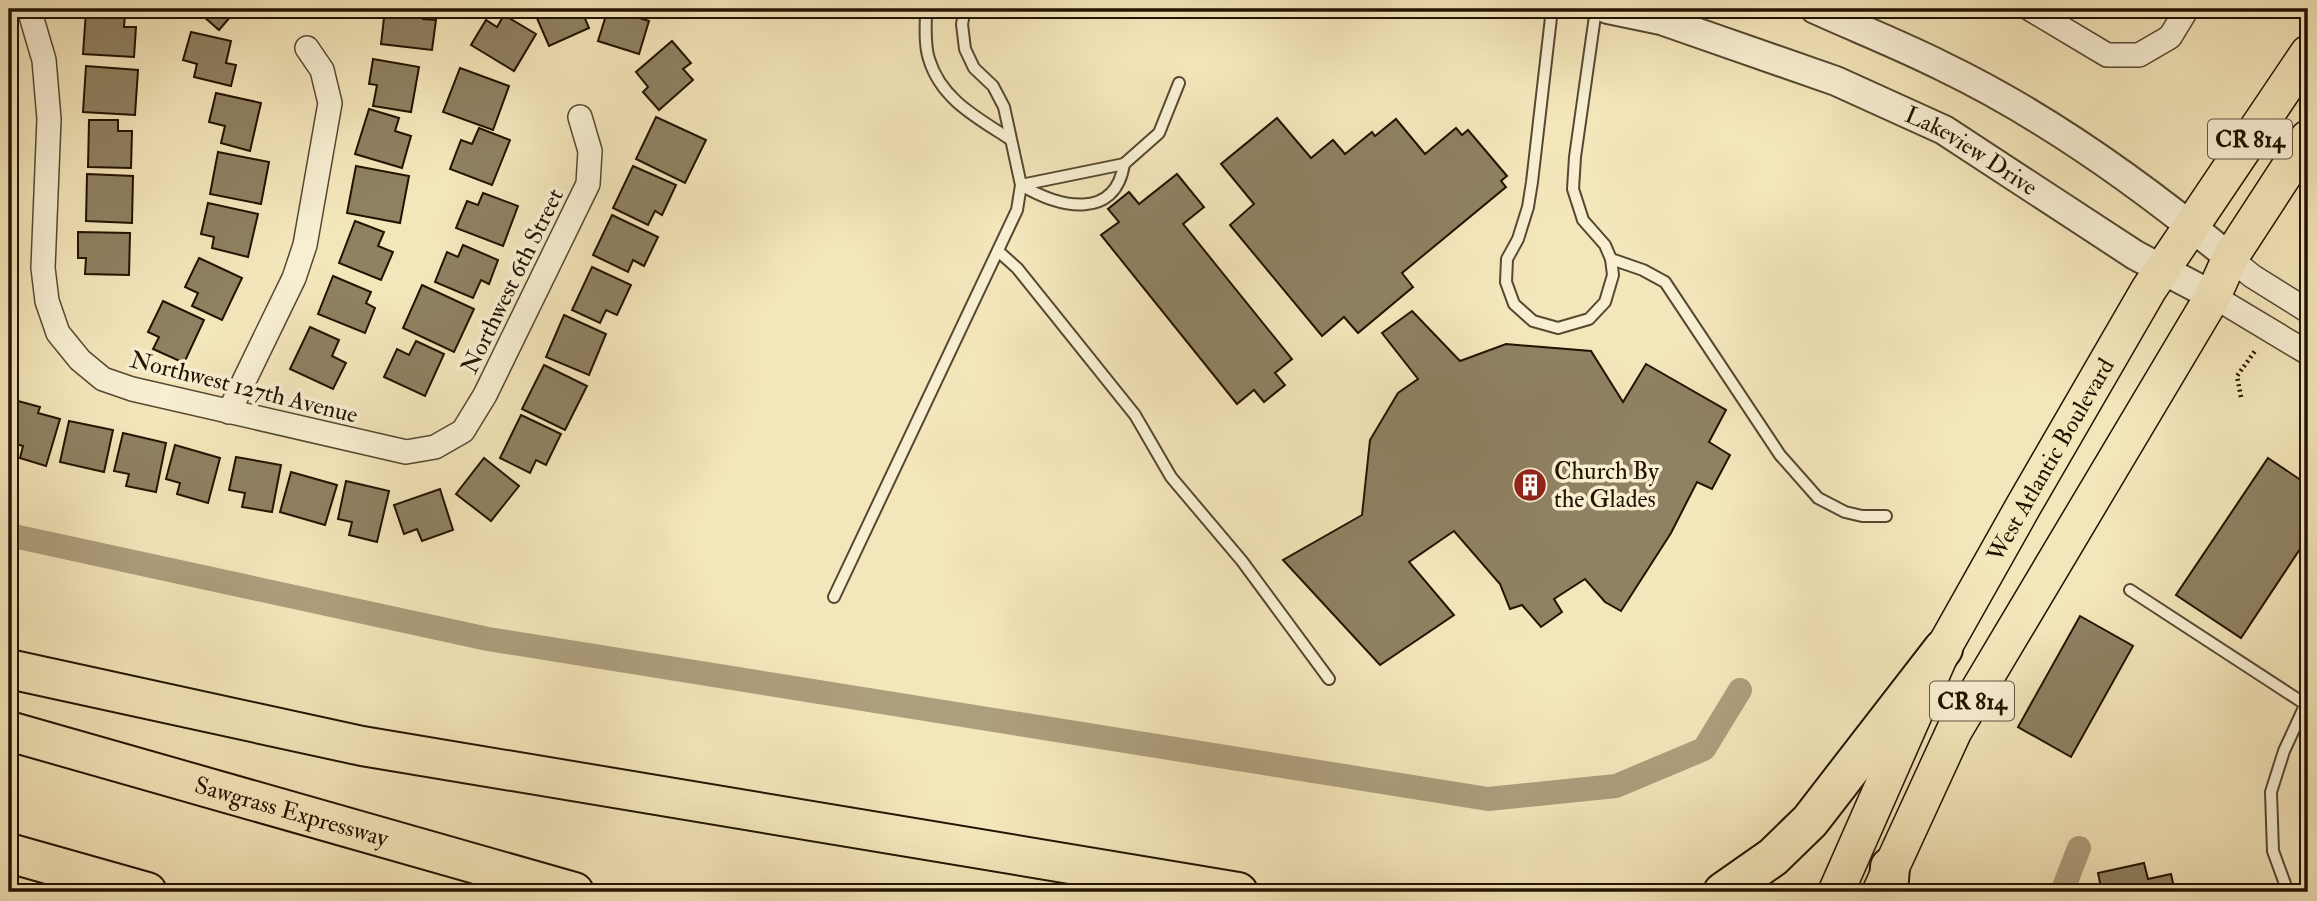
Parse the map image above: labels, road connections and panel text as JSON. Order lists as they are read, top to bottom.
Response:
{
  "streets": {
    "highway": ["Sawgrass Expressway"],
    "main road": ["CR 814", "West Atlantic Boulevard"],
    "street": ["Lakeview Drive", "Northwest 6th Street", "Northwest 127th Avenue"]
  },
  "crossings": [
    ["CR 814", "Lakeview Drive"],
    ["Lakeview Drive", "West Atlantic Boulevard"],
    ["Northwest 6th Street", "Northwest 127th Avenue"]
  ],
  "places": {
    "building": ["Church By the Glades"]
  }
}
